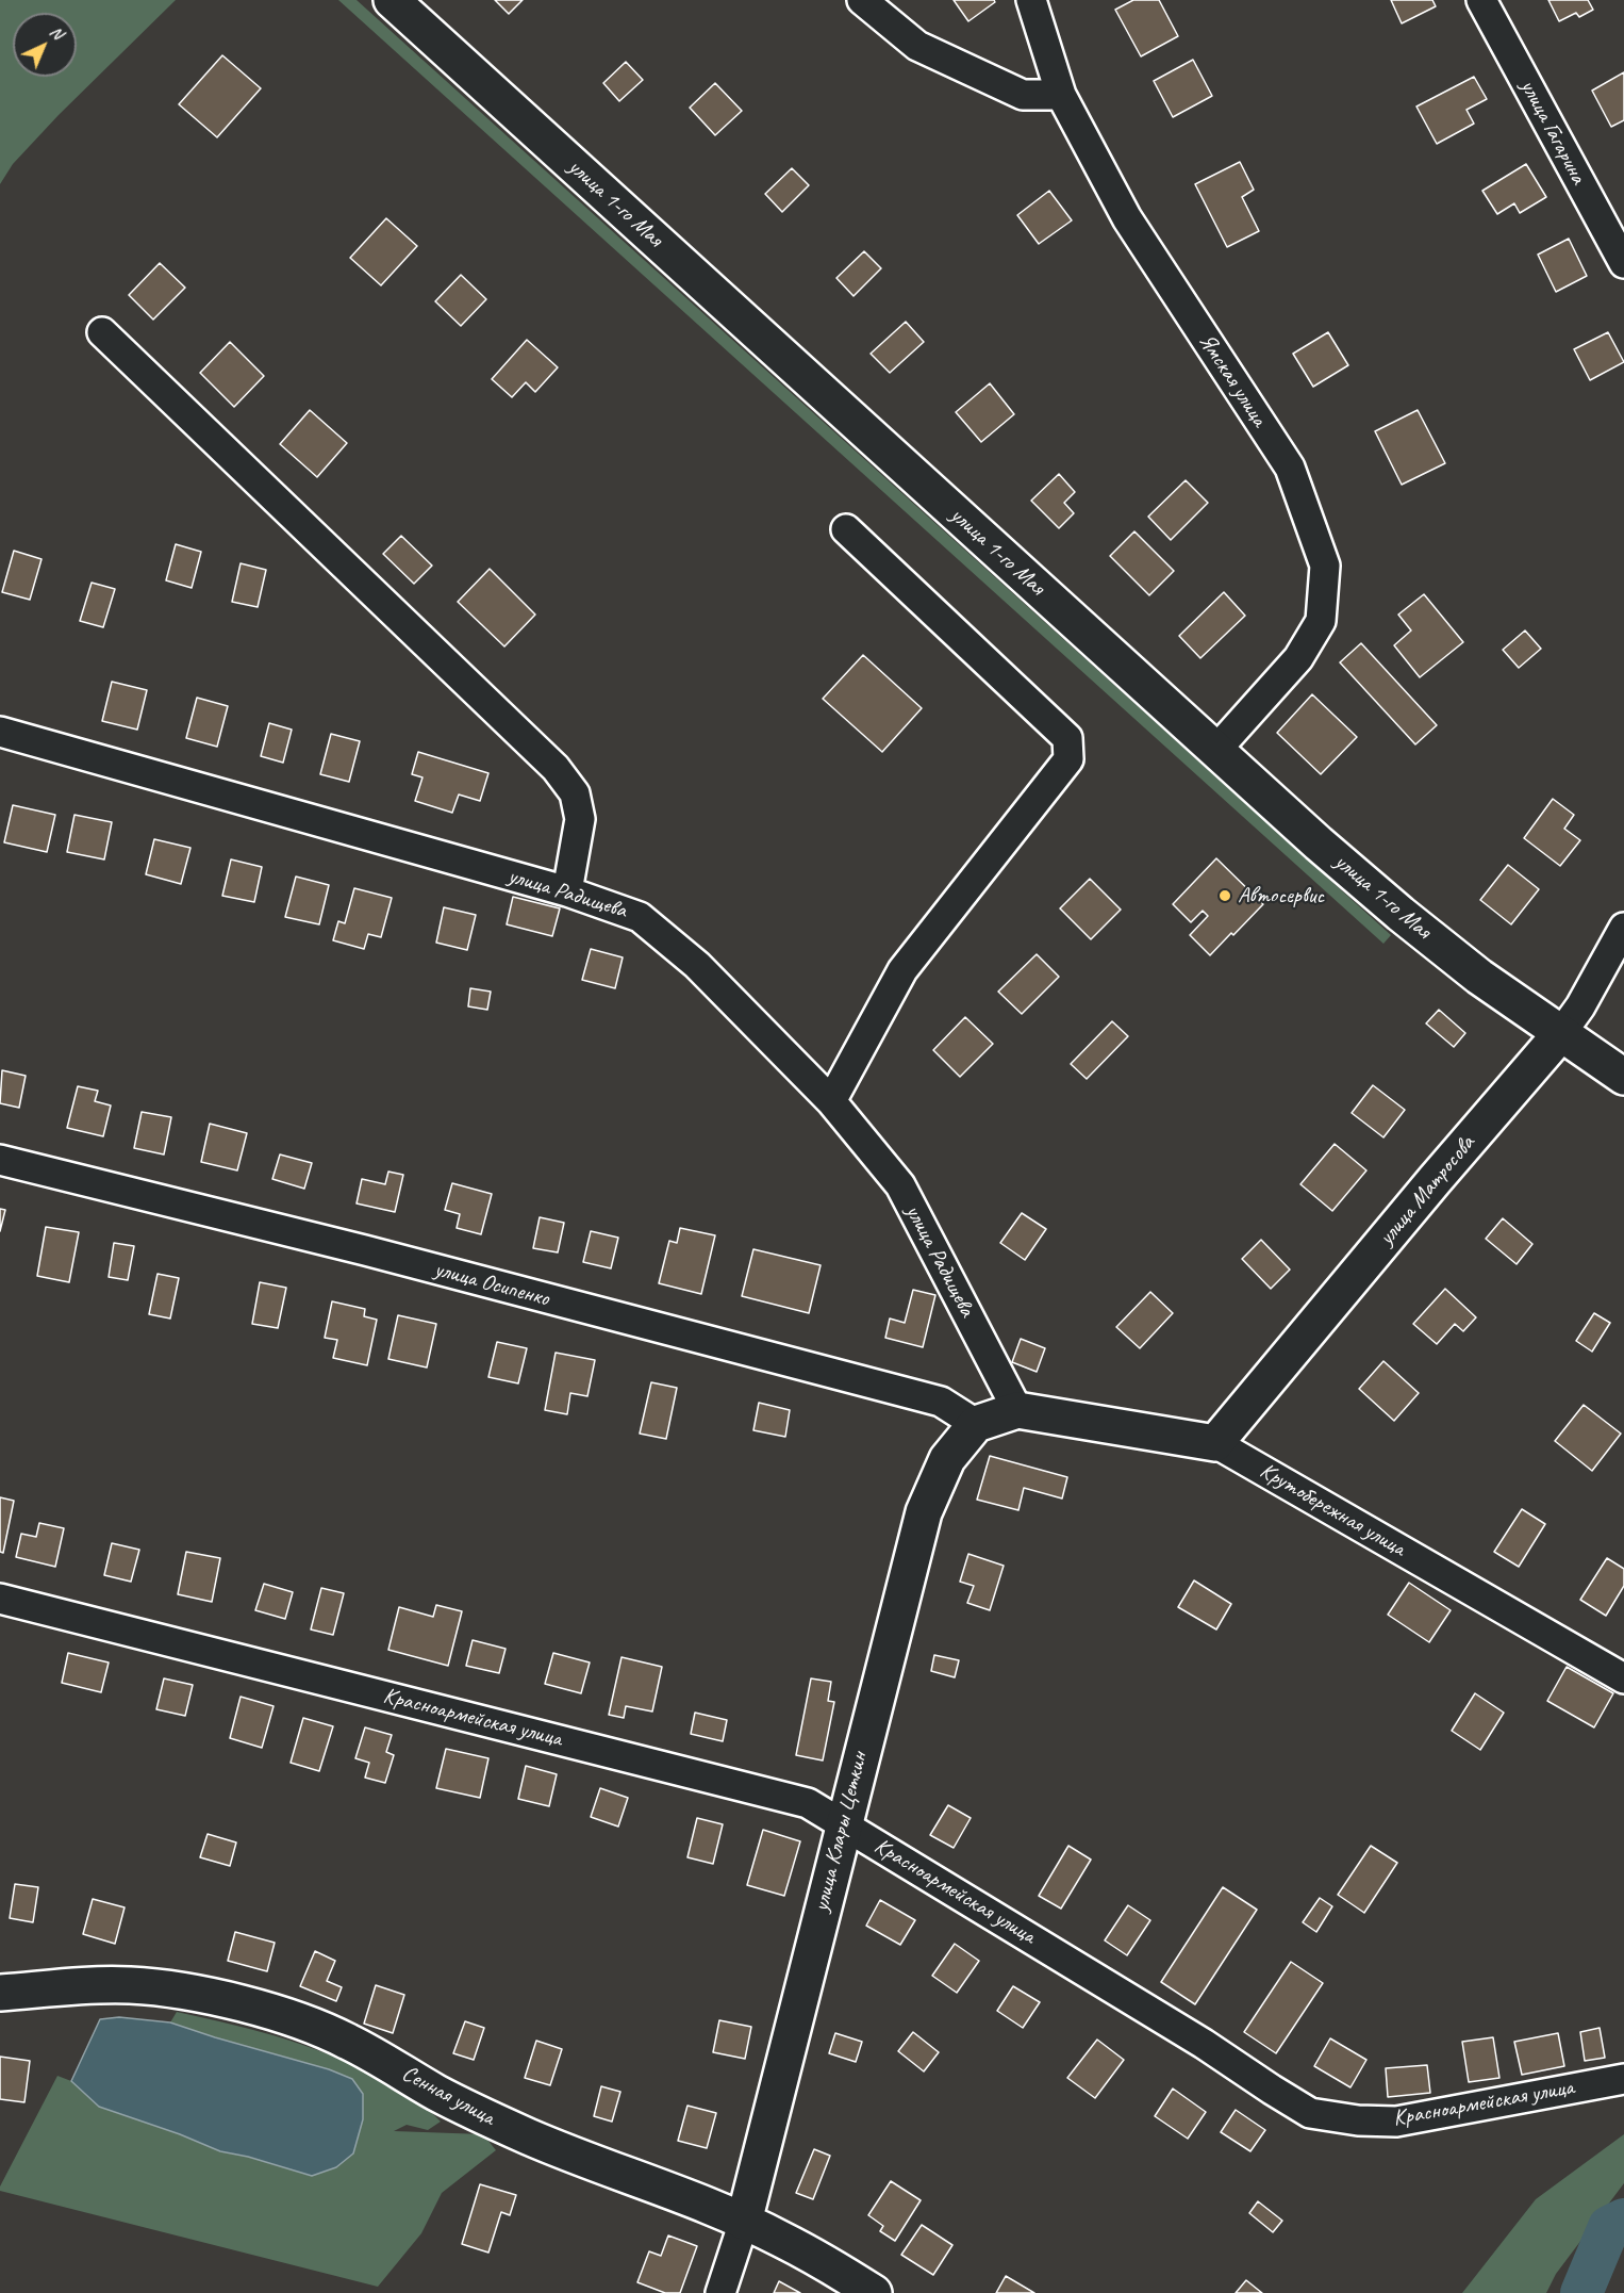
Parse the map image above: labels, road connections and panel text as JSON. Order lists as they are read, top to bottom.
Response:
{
  "streets": {
    "street": [
      "улица Гагарина",
      "улица 1-го Мая",
      "Ямская улица",
      "улица Радищева",
      "улица Матросова",
      "улица Осипенко",
      "Крутобережная улица",
      "Красноармейская улица",
      "улица Клары Цеткин",
      "Сенная улица"
    ]
  },
  "crossings": [
    ["улица 1-го Мая", "Ямская улица"],
    ["улица 1-го Мая", "улица Матросова"],
    ["улица Радищева", "Крутобережная улица"],
    ["улица Матросова", "Крутобережная улица"],
    ["улица Осипенко", "улица Клары Цеткин"],
    ["Красноармейская улица", "улица Клары Цеткин"],
    ["улица Клары Цеткин", "Сенная улица"]
  ],
  "places": ["Автосервис"],
  "north": "top right"
}
